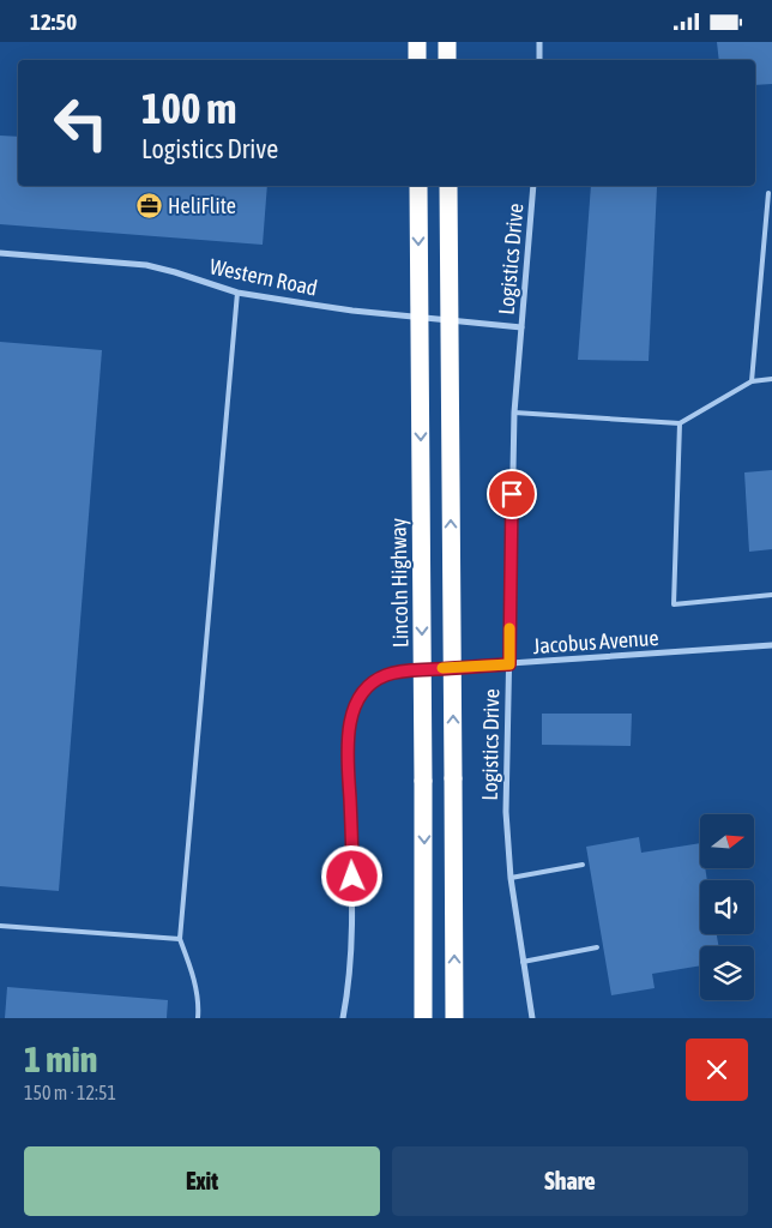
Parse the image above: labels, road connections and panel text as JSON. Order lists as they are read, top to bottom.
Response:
{
  "streets": {
    "highway": ["Lincoln Highway"],
    "street": ["Logistics Drive", "Western Road", "Jacobus Avenue"]
  },
  "crossings": [
    ["Logistics Drive", "Western Road"],
    ["Logistics Drive", "Jacobus Avenue"]
  ],
  "places": {
    "office": ["HeliFlite"]
  },
  "north": "right",
  "page": {
    "status": "12:50",
    "turn": ["100 m", "Logistics Drive"],
    "heading": ["1 min", "150 m · 12:51"],
    "buttons": ["Exit", "Share"]
  }
}
